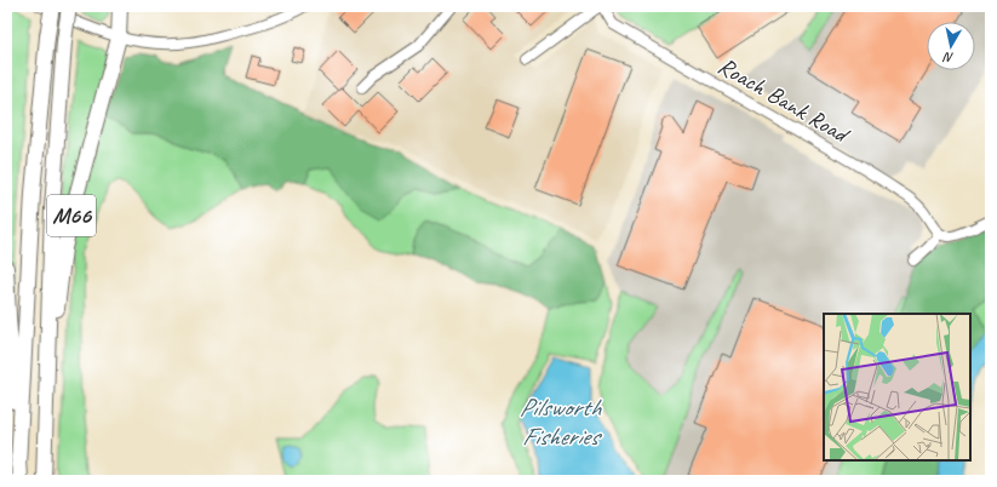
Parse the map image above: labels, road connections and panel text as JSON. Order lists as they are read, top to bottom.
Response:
{
  "streets": {
    "highway": ["M66"],
    "street": ["Roach Bank Road"]
  },
  "water": ["Pilsworth Fisheries"],
  "north": "bottom"
}
